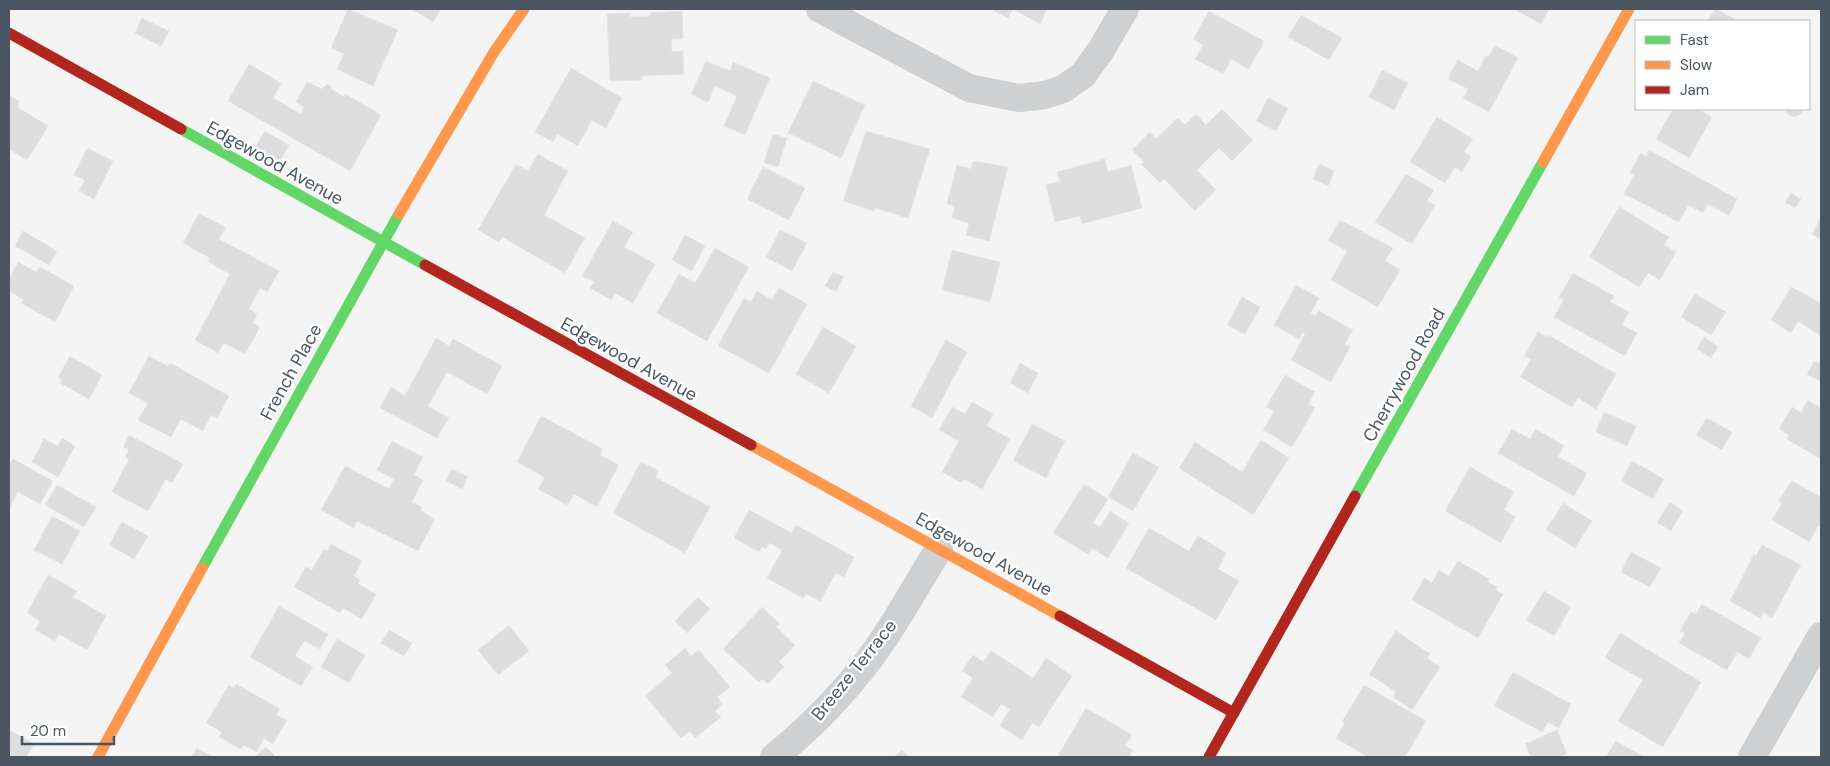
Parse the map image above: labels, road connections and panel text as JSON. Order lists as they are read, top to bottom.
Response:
{
  "streets": {
    "street": [
      "Edgewood Avenue",
      "French Place",
      "Cherrywood Road",
      "Breeze Terrace"
    ]
  },
  "crossings": [
    ["Edgewood Avenue", "French Place"],
    ["Edgewood Avenue", "Cherrywood Road"],
    ["Edgewood Avenue", "Breeze Terrace"]
  ],
  "legend": ["Fast", "Slow", "Jam"],
  "scale_bar": "20 m"
}
